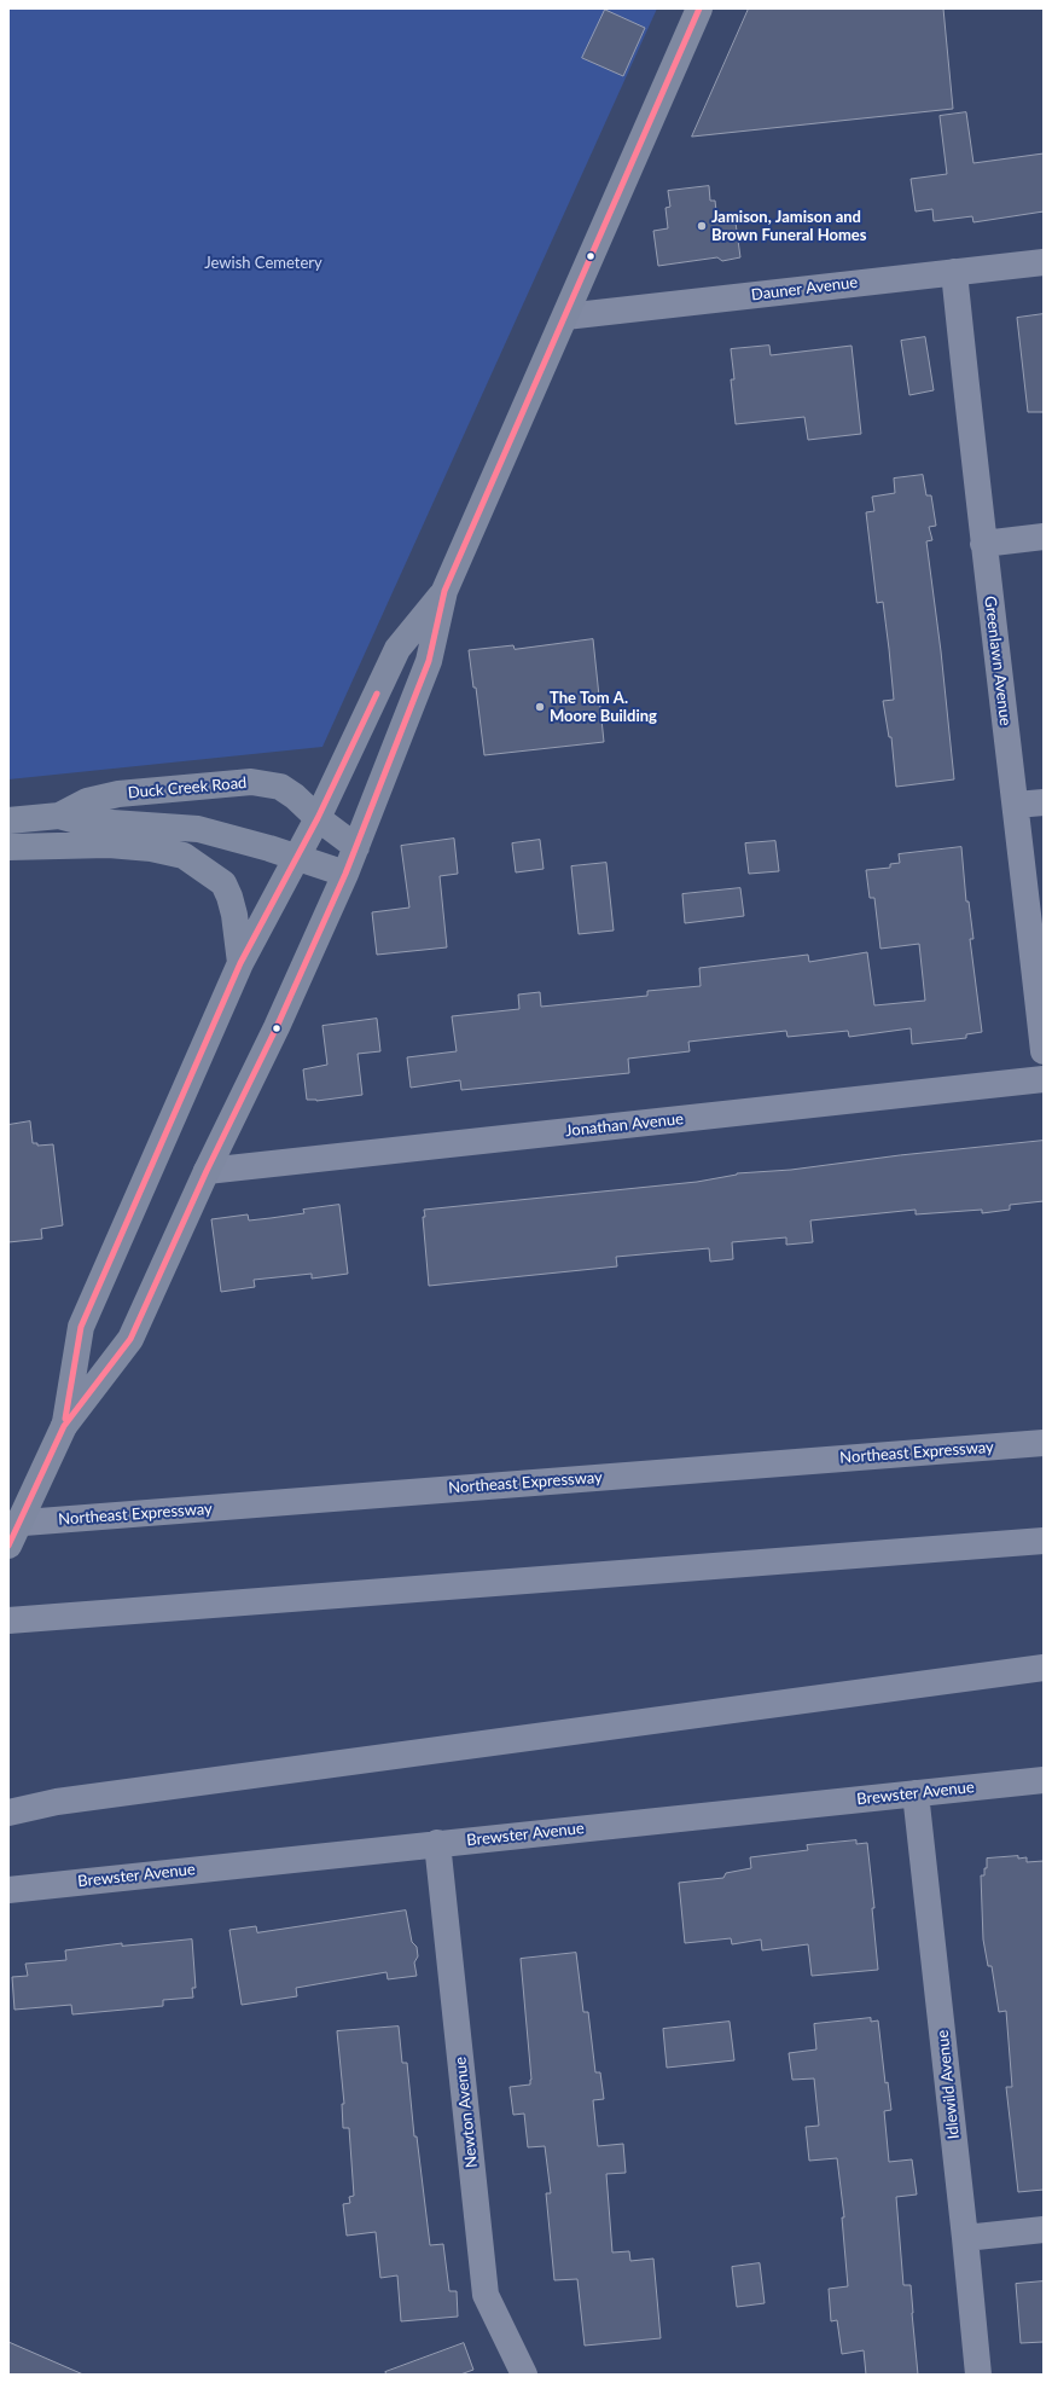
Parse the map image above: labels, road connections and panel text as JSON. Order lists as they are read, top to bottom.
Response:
{
  "streets": {
    "main road": [
      "Dauner Avenue",
      "Greenlawn Avenue",
      "Duck Creek Road",
      "Jonathan Avenue",
      "Northeast Expressway",
      "Brewster Avenue",
      "Idlewild Avenue",
      "Newton Avenue"
    ]
  },
  "crossings": [
    ["Dauner Avenue", "Greenlawn Avenue"],
    ["Brewster Avenue", "Idlewild Avenue"],
    ["Brewster Avenue", "Newton Avenue"]
  ],
  "parks": ["Jewish Cemetery"],
  "places": ["Jamison, Jamison and Brown Funeral Homes", "The Tom A. Moore Building"]
}
